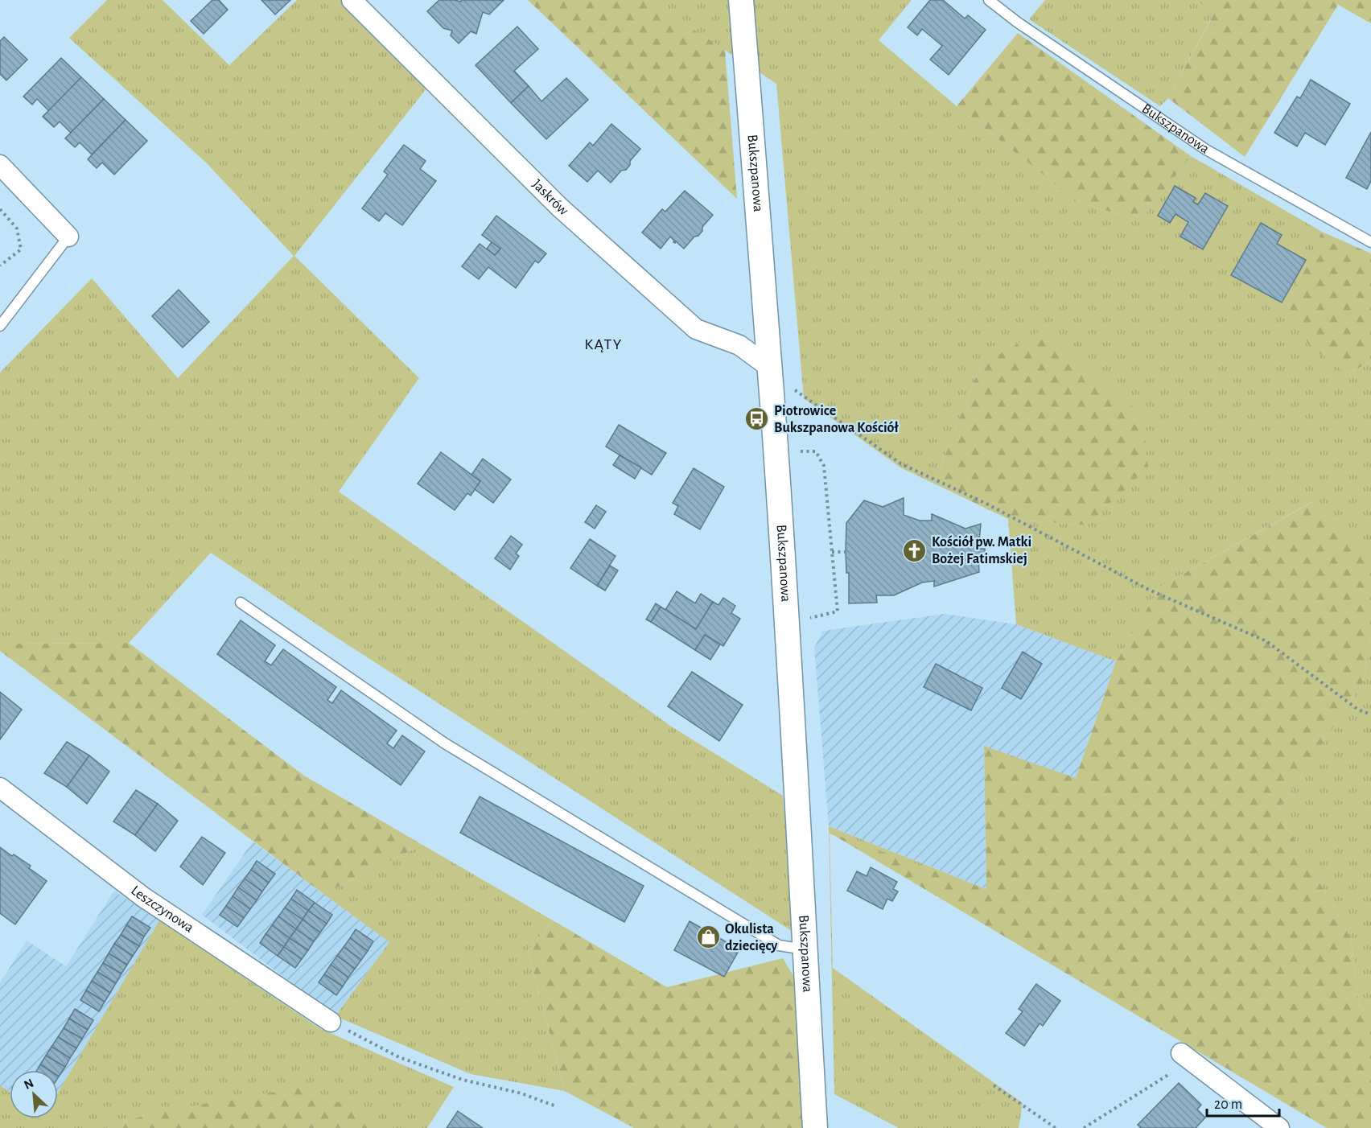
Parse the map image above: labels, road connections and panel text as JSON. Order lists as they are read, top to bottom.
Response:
{
  "streets": {
    "street": ["Bukszpanowa", "Jaskrów", "Leszczynowa"]
  },
  "crossings": [
    ["Bukszpanowa", "Jaskrów"]
  ],
  "districts": ["KĄTY"],
  "places": {
    "bus stop": ["Piotrowice Bukszpanowa Kościół"],
    "church": ["Kościół pw. Matki Bożej Fatimskiej"],
    "shop": ["Okulista dziecięcy"]
  },
  "scale_bar": "20 m",
  "north": "top left"
}
